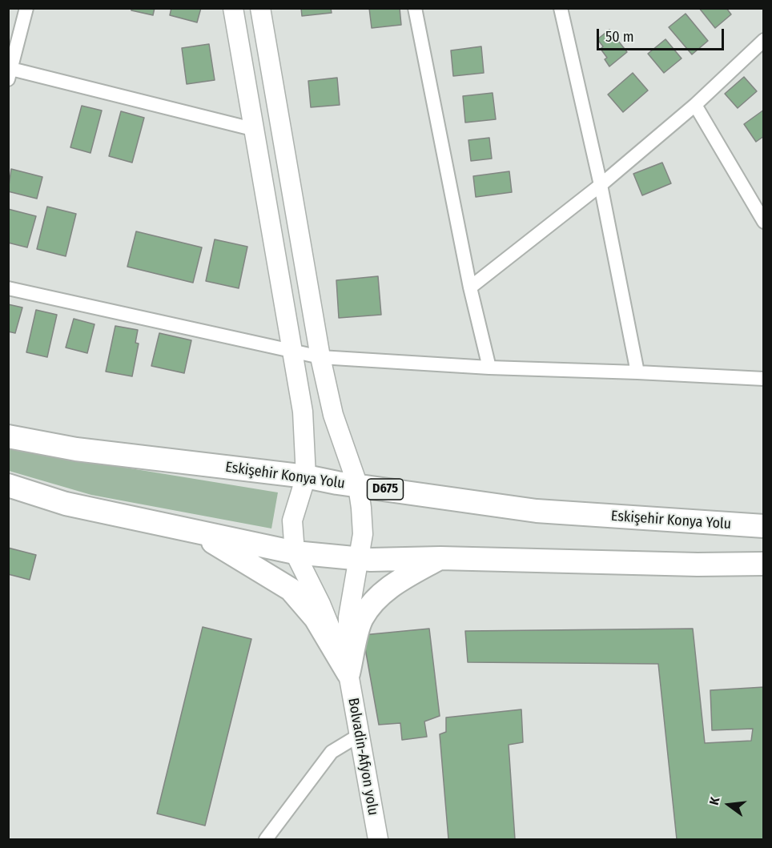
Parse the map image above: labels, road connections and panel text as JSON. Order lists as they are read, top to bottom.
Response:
{
  "streets": {
    "highway": ["Eskişehir Konya Yolu", "D675"],
    "main road": ["Bolvadin-Afyon yolu"]
  },
  "scale_bar": "50 m",
  "north": "left"
}
